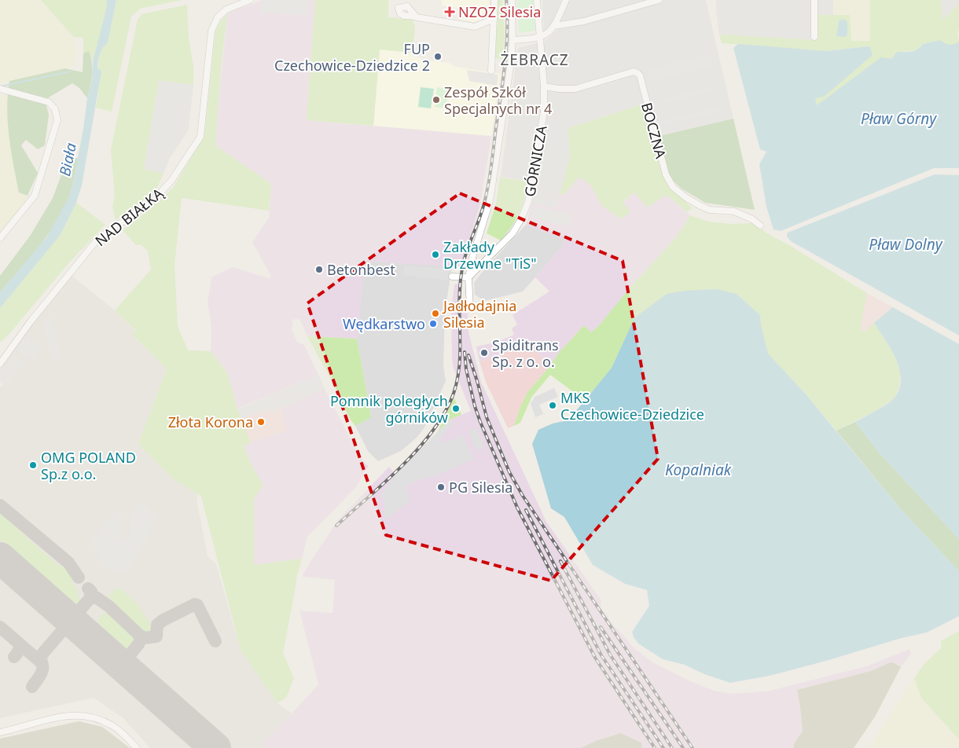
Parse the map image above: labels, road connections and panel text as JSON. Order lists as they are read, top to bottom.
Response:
{
  "streets": {
    "street": ["BOCZNA", "GÓRNICZA", "NAD BIAŁKĄ"]
  },
  "crossings": [
    ["BOCZNA", "GÓRNICZA"]
  ],
  "districts": ["ŻEBRACZ"],
  "water": [
    "Pław Górny",
    "Biała",
    "Pław Dolny",
    "Kopalniak"
  ],
  "places": {
    "health": ["NZOZ Silesia"],
    "other": [
      "FUP Czechowice-Dziedzice 2",
      "Zespół Szkół Specjalnych nr 4",
      "Zakłady Drzewne \"TiS\"",
      "Betonbest",
      "Jadłodajnia Silesia",
      "Wędkarstwo",
      "Spiditrans Sp. z o. o.",
      "MKS Czechowice-Dziedzice",
      "Pomnik poległych górników",
      "Złota Korona",
      "OMG POLAND Sp.z o.o.",
      "PG Silesia"
    ]
  }
}
